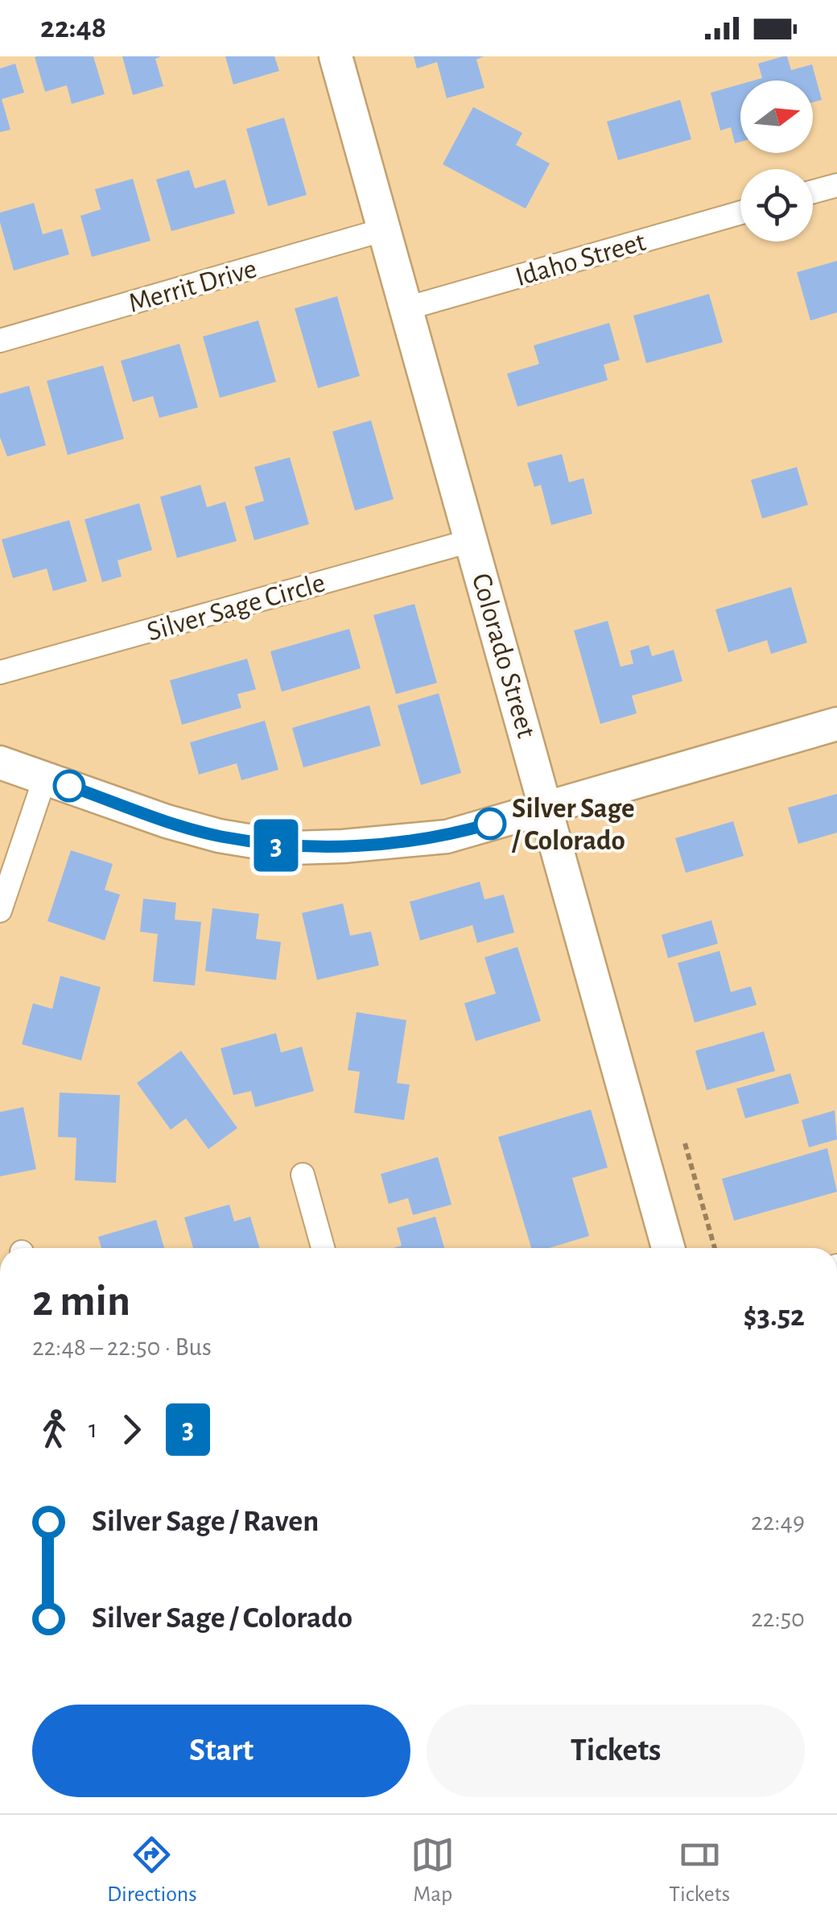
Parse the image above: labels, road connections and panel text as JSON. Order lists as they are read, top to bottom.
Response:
{
  "streets": {
    "street": [
      "Idaho Street",
      "Merrit Drive",
      "Silver Sage Circle",
      "Colorado Street"
    ]
  },
  "crossings": [
    ["Idaho Street", "Colorado Street"],
    ["Merrit Drive", "Colorado Street"],
    ["Silver Sage Circle", "Colorado Street"]
  ],
  "places": ["Silver Sage / Colorado"],
  "lines": ["bus line 3"],
  "north": "right",
  "page": {
    "status": "22:48",
    "on_map": "3",
    "heading": ["2 min", "22:48 – 22:50 · Bus", "$3.52"],
    "legs": ["1", "3"],
    "list": [
      {
        "name": "Silver Sage / Raven",
        "value": "22:49"
      },
      {
        "name": "Silver Sage / Colorado",
        "value": "22:50"
      }
    ],
    "buttons": ["Start", "Tickets"],
    "tabs": ["Directions", "Map", "Tickets"]
  }
}
